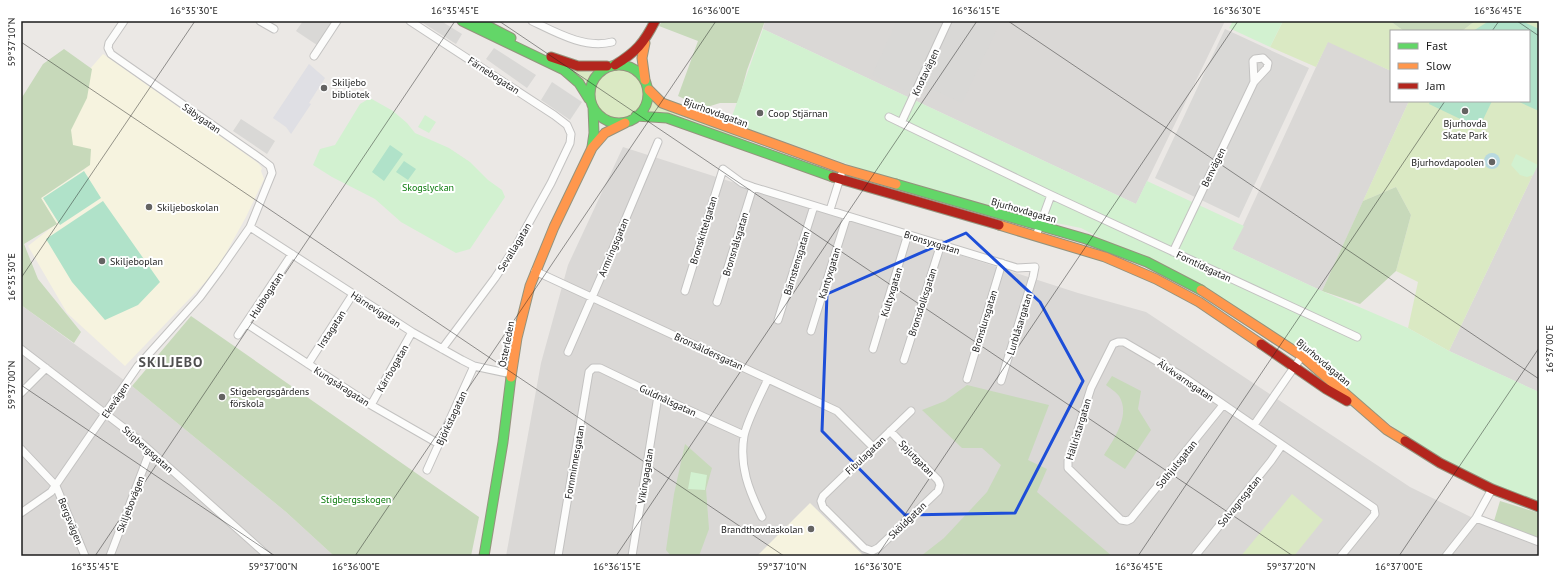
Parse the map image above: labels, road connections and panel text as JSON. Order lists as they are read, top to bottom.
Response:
{
  "streets": {
    "main road": ["Bjurhovdagatan", "Österleden"],
    "street": [
      "Knotavägen",
      "Färnebogatan",
      "Säbygatan",
      "Benvägen",
      "Bronskittelgatan",
      "Bronsyxgatan",
      "Bronsnålsgatan",
      "Sevallagatan",
      "Armringsgatan",
      "Bärnstensgatan",
      "Forntidsgatan",
      "Kantyxgatan",
      "Kultyxgatan",
      "Hubbogatan",
      "Bronsdolksgatan",
      "Härnevigatan",
      "Bronslursgatan",
      "Lurblåsargatan",
      "Irstagatan",
      "Bronsåldersgatan",
      "Kärrbogatan",
      "Älvkvarnsgatan",
      "Kungsåragatan",
      "Ekevägen",
      "Guldnålsgatan",
      "Björkstagatan",
      "Hällristargatan",
      "Stigbergsgatan",
      "Fibulagatan",
      "Spjutgatan",
      "Fornminnesgatan",
      "Solhjulsgatan",
      "Vikingagatan",
      "Solvagnsgatan",
      "Skiljebovägen",
      "Sköldgatan",
      "Bergsvägen"
    ]
  },
  "crossings": [
    ["Knotavägen", "Forntidsgatan"],
    ["Färnebogatan", "Sevallagatan"],
    ["Bjurhovdagatan", "Österleden"],
    ["Säbygatan", "Härnevigatan"],
    ["Säbygatan", "Ekevägen"],
    ["Benvägen", "Forntidsgatan"],
    ["Bronskittelgatan", "Bronsyxgatan"],
    ["Bronsyxgatan", "Bronsnålsgatan"],
    ["Bronsyxgatan", "Bärnstensgatan"],
    ["Bronsyxgatan", "Kantyxgatan"],
    ["Bronsyxgatan", "Kultyxgatan"],
    ["Bronsyxgatan", "Bronsdolksgatan"],
    ["Bronsyxgatan", "Bronslursgatan"],
    ["Bronsyxgatan", "Lurblåsargatan"],
    ["Sevallagatan", "Härnevigatan"],
    ["Armringsgatan", "Bronsåldersgatan"],
    ["Hubbogatan", "Härnevigatan"],
    ["Hubbogatan", "Kungsåragatan"],
    ["Härnevigatan", "Irstagatan"],
    ["Härnevigatan", "Österleden"],
    ["Härnevigatan", "Kärrbogatan"],
    ["Härnevigatan", "Ekevägen"],
    ["Härnevigatan", "Björkstagatan"],
    ["Irstagatan", "Kungsåragatan"],
    ["Österleden", "Bronsåldersgatan"],
    ["Bronsåldersgatan", "Fibulagatan"],
    ["Kärrbogatan", "Kungsåragatan"],
    ["Älvkvarnsgatan", "Hällristargatan"],
    ["Älvkvarnsgatan", "Solhjulsgatan"],
    ["Älvkvarnsgatan", "Solvagnsgatan"],
    ["Kungsåragatan", "Björkstagatan"],
    ["Ekevägen", "Stigbergsgatan"],
    ["Ekevägen", "Bergsvägen"],
    ["Guldnålsgatan", "Fornminnesgatan"],
    ["Guldnålsgatan", "Vikingagatan"],
    ["Hällristargatan", "Solhjulsgatan"],
    ["Stigbergsgatan", "Skiljebovägen"],
    ["Fibulagatan", "Spjutgatan"],
    ["Fibulagatan", "Sköldgatan"],
    ["Spjutgatan", "Sköldgatan"]
  ],
  "districts": ["SKILJEBO"],
  "parks": ["Skogslyckan", "Stigbergsskogen"],
  "places": [
    "Skiljebo bibliotek",
    "Bjurhovda Skate Park",
    "Coop Stjärnan",
    "Bjurhovdapoolen",
    "Skiljeboskolan",
    "Skiljeboplan",
    "Stigebergsgårdens förskola",
    "Brandthovdaskolan"
  ],
  "legend": ["Fast", "Slow", "Jam"],
  "coordinates": [
    "16°35'30\"E",
    "16°35'45\"E",
    "16°36'00\"E",
    "16°36'15\"E",
    "16°36'30\"E",
    "16°36'45\"E",
    "59°37'10\"N",
    "16°37'00\"E",
    "59°37'00\"N",
    "59°37'20\"N"
  ]
}
